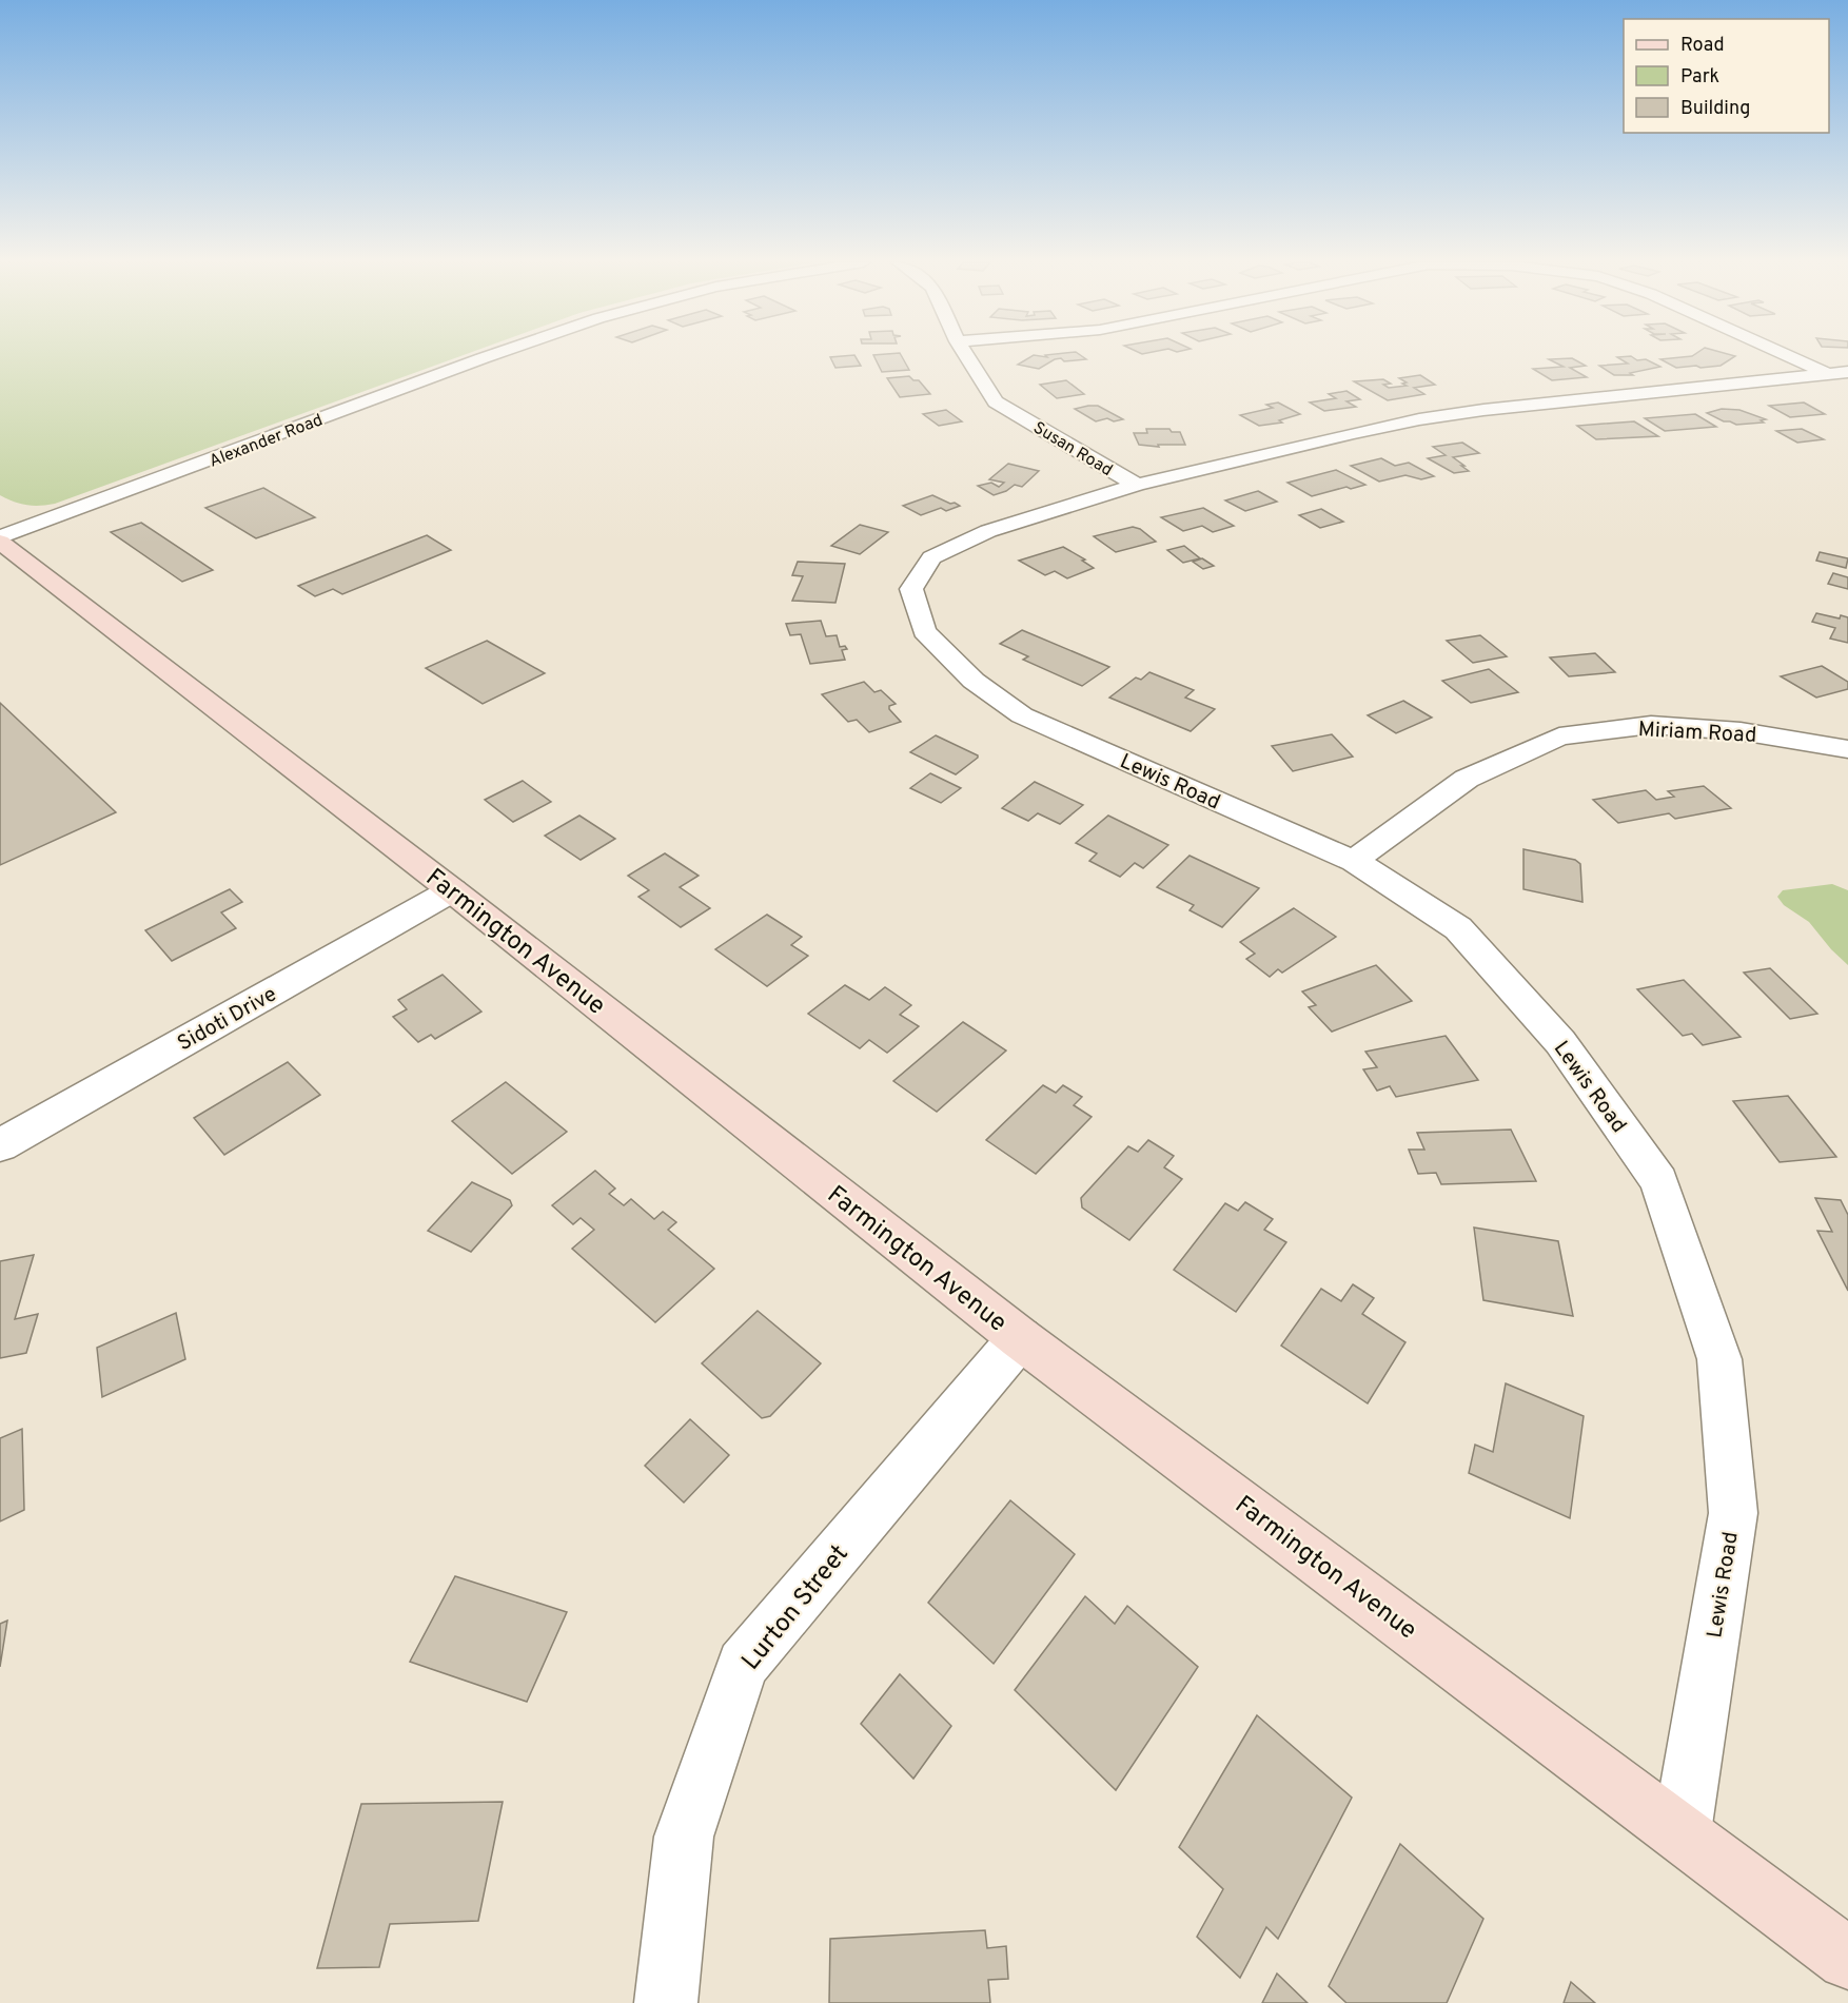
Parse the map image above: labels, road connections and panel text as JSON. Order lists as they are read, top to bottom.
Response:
{
  "streets": {
    "main road": ["Farmington Avenue"],
    "street": [
      "Alexander Road",
      "Susan Road",
      "Miriam Road",
      "Lewis Road",
      "Sidoti Drive",
      "Lurton Street"
    ]
  },
  "crossings": [
    ["Alexander Road", "Farmington Avenue"],
    ["Susan Road", "Lewis Road"],
    ["Miriam Road", "Lewis Road"],
    ["Lewis Road", "Farmington Avenue"],
    ["Farmington Avenue", "Sidoti Drive"],
    ["Farmington Avenue", "Lurton Street"]
  ],
  "legend": ["Road", "Park", "Building"]
}
